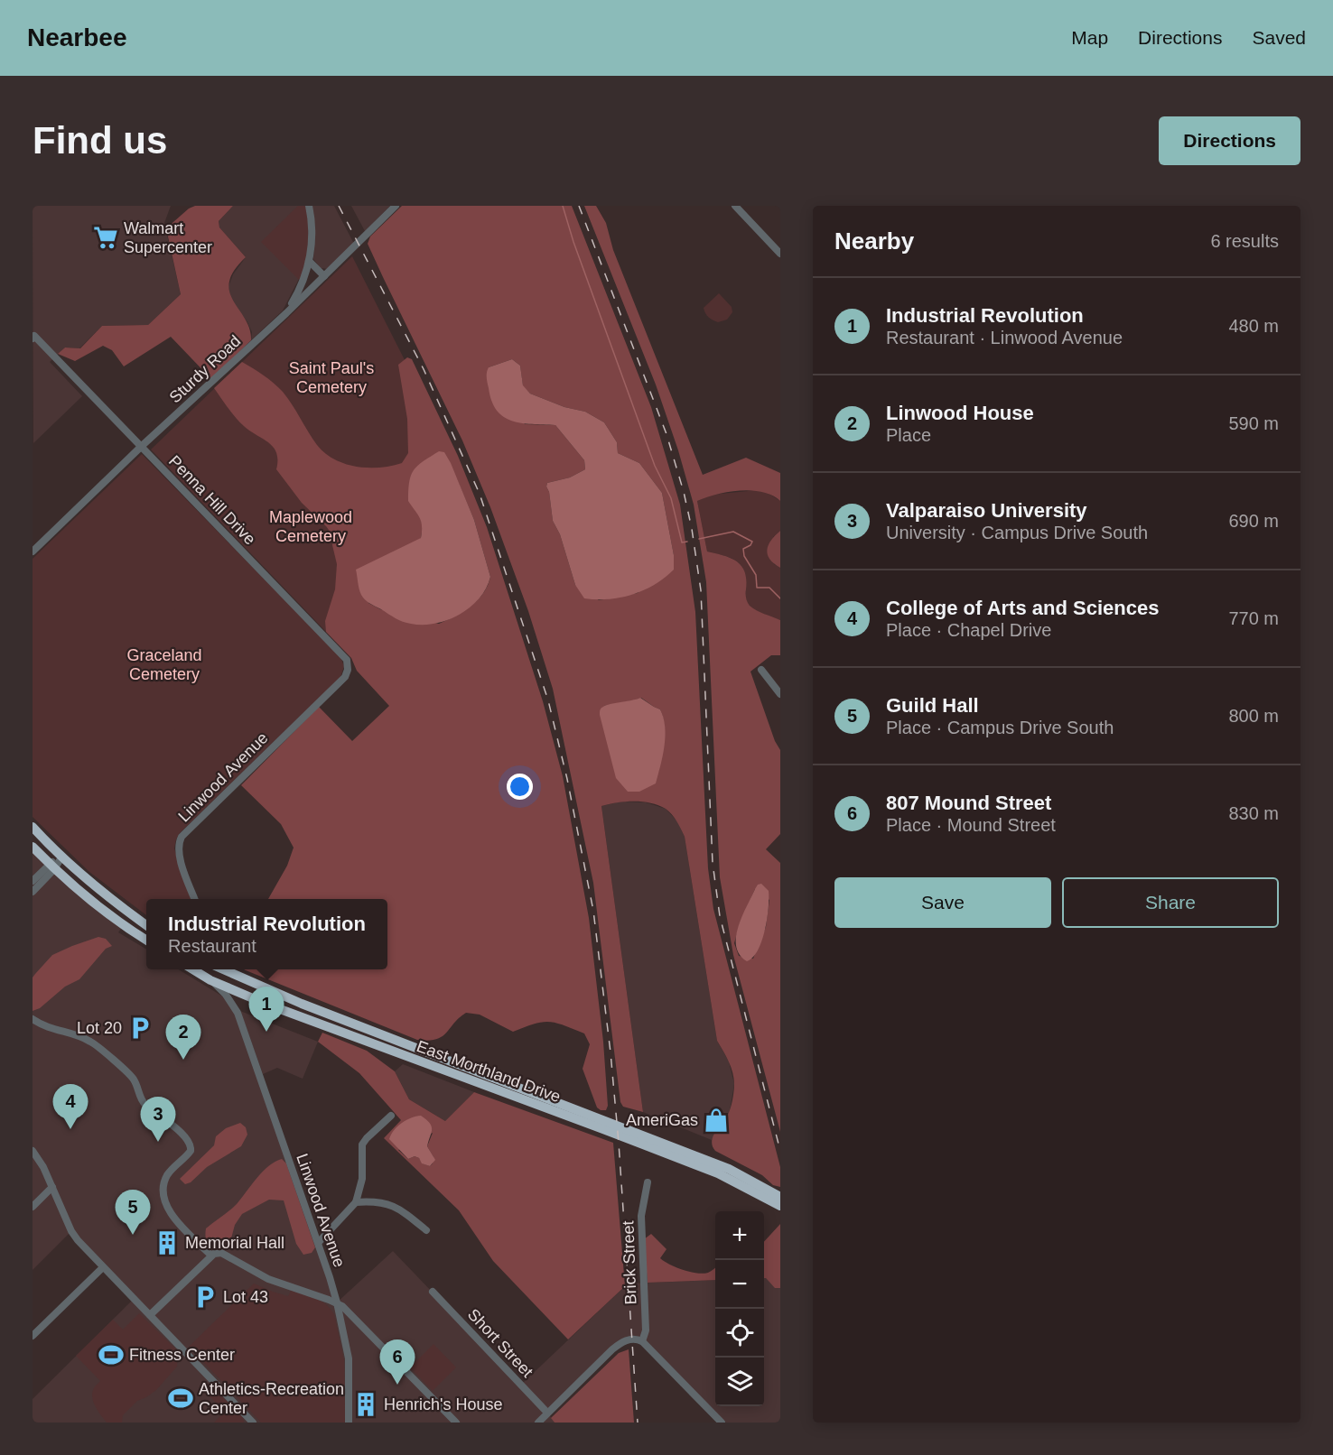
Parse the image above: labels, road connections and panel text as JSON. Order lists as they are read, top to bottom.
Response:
{
  "streets": {
    "highway": ["East Morthland Drive"],
    "street": [
      "Sturdy Road",
      "Penna Hill Drive",
      "Linwood Avenue",
      "Brick Street",
      "Short Street"
    ]
  },
  "crossings": [
    ["Sturdy Road", "Penna Hill Drive"],
    ["Penna Hill Drive", "Linwood Avenue"],
    ["Linwood Avenue", "East Morthland Drive"]
  ],
  "parks": ["Saint Paul's Cemetery", "Maplewood Cemetery", "Graceland Cemetery"],
  "places": {
    "supermarket": ["Walmart Supercenter"],
    "parking": ["Lot 20", "Lot 43"],
    "shop": ["AmeriGas"],
    "building": ["Memorial Hall", "Henrich's House"],
    "sports": ["Fitness Center", "Athletics-Recreation Center"]
  },
  "page": {
    "header": "Nearbee",
    "nav": ["Map", "Directions", "Saved"],
    "buttons": [
      "Directions",
      ["Save", "Share"]
    ],
    "title": "Find us",
    "heading": ["Nearby", "6 results"],
    "list": [
      {
        "mark": "1",
        "name": "Industrial Revolution",
        "note": "Restaurant · Linwood Avenue",
        "value": "480 m"
      },
      {
        "mark": "2",
        "name": "Linwood House",
        "note": "Place",
        "value": "590 m"
      },
      {
        "mark": "3",
        "name": "Valparaiso University",
        "note": "University · Campus Drive South",
        "value": "690 m"
      },
      {
        "mark": "4",
        "name": "College of Arts and Sciences",
        "note": "Place · Chapel Drive",
        "value": "770 m"
      },
      {
        "mark": "5",
        "name": "Guild Hall",
        "note": "Place · Campus Drive South",
        "value": "800 m"
      },
      {
        "mark": "6",
        "name": "807 Mound Street",
        "note": "Place · Mound Street",
        "value": "830 m"
      }
    ],
    "popup": ["Industrial Revolution", "Restaurant"],
    "pins": [
      "1",
      "2",
      "4",
      "3",
      "5",
      "6"
    ],
    "map_buttons": ["+", "−"]
  }
}
